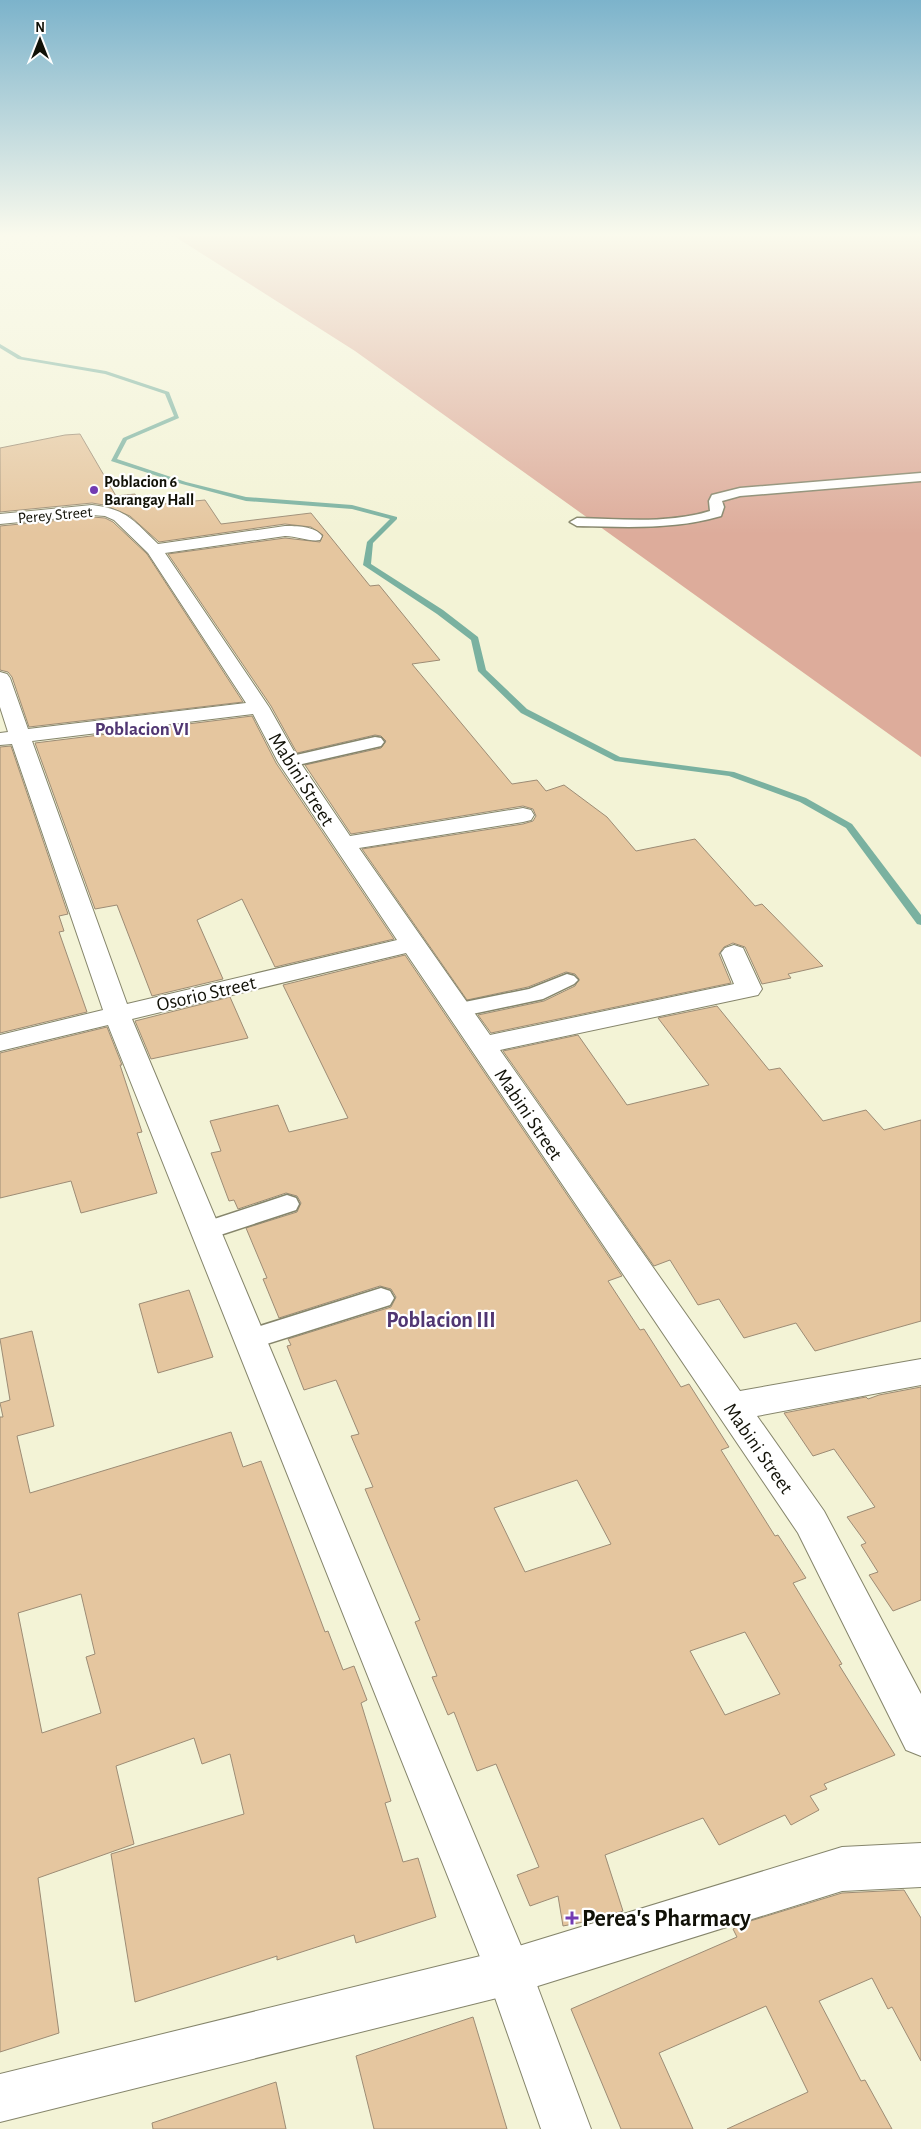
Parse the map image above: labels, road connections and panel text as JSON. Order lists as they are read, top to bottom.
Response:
{
  "streets": {
    "street": ["Perey Street", "Mabini Street", "Osorio Street"]
  },
  "crossings": [
    ["Perey Street", "Mabini Street"],
    ["Mabini Street", "Osorio Street"]
  ],
  "districts": ["Poblacion VI", "Poblacion III"],
  "places": {
    "other": ["Poblacion 6 Barangay Hall"],
    "health": ["Perea's Pharmacy"]
  },
  "north": "top"
}
